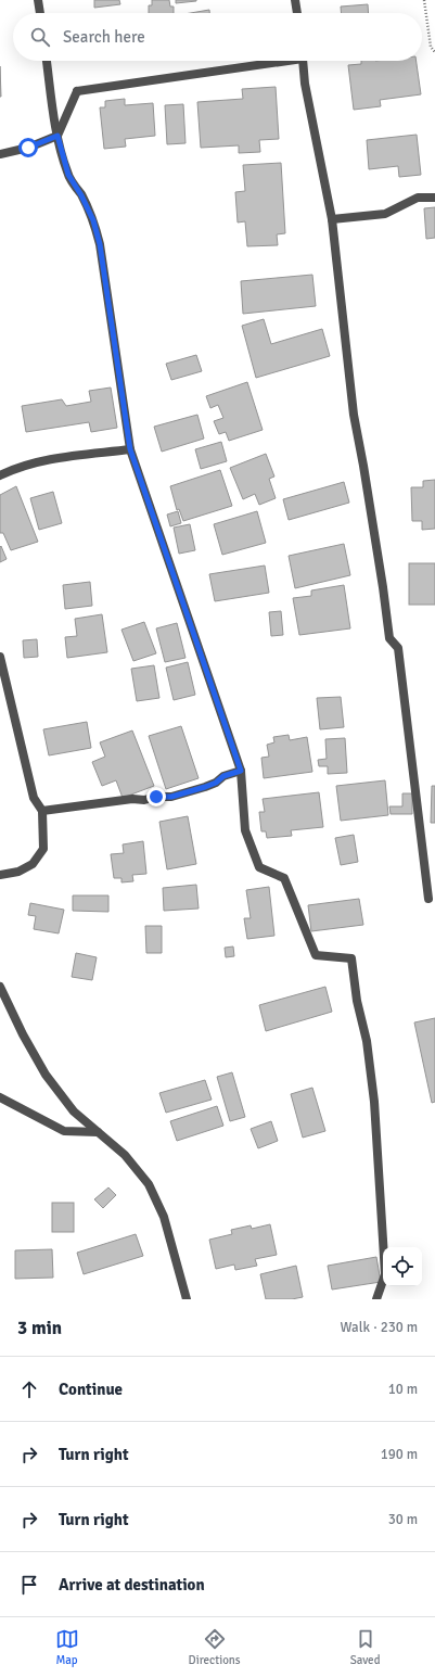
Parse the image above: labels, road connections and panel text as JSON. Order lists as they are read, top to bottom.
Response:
{
  "page": {
    "search": "Search here",
    "heading": ["3 min", "Walk · 230 m"],
    "list": [
      ["Continue", "10 m"],
      ["Turn right", "190 m"],
      ["Turn right", "30 m"],
      "Arrive at destination"
    ],
    "nav": ["Map", "Directions", "Saved"]
  }
}
